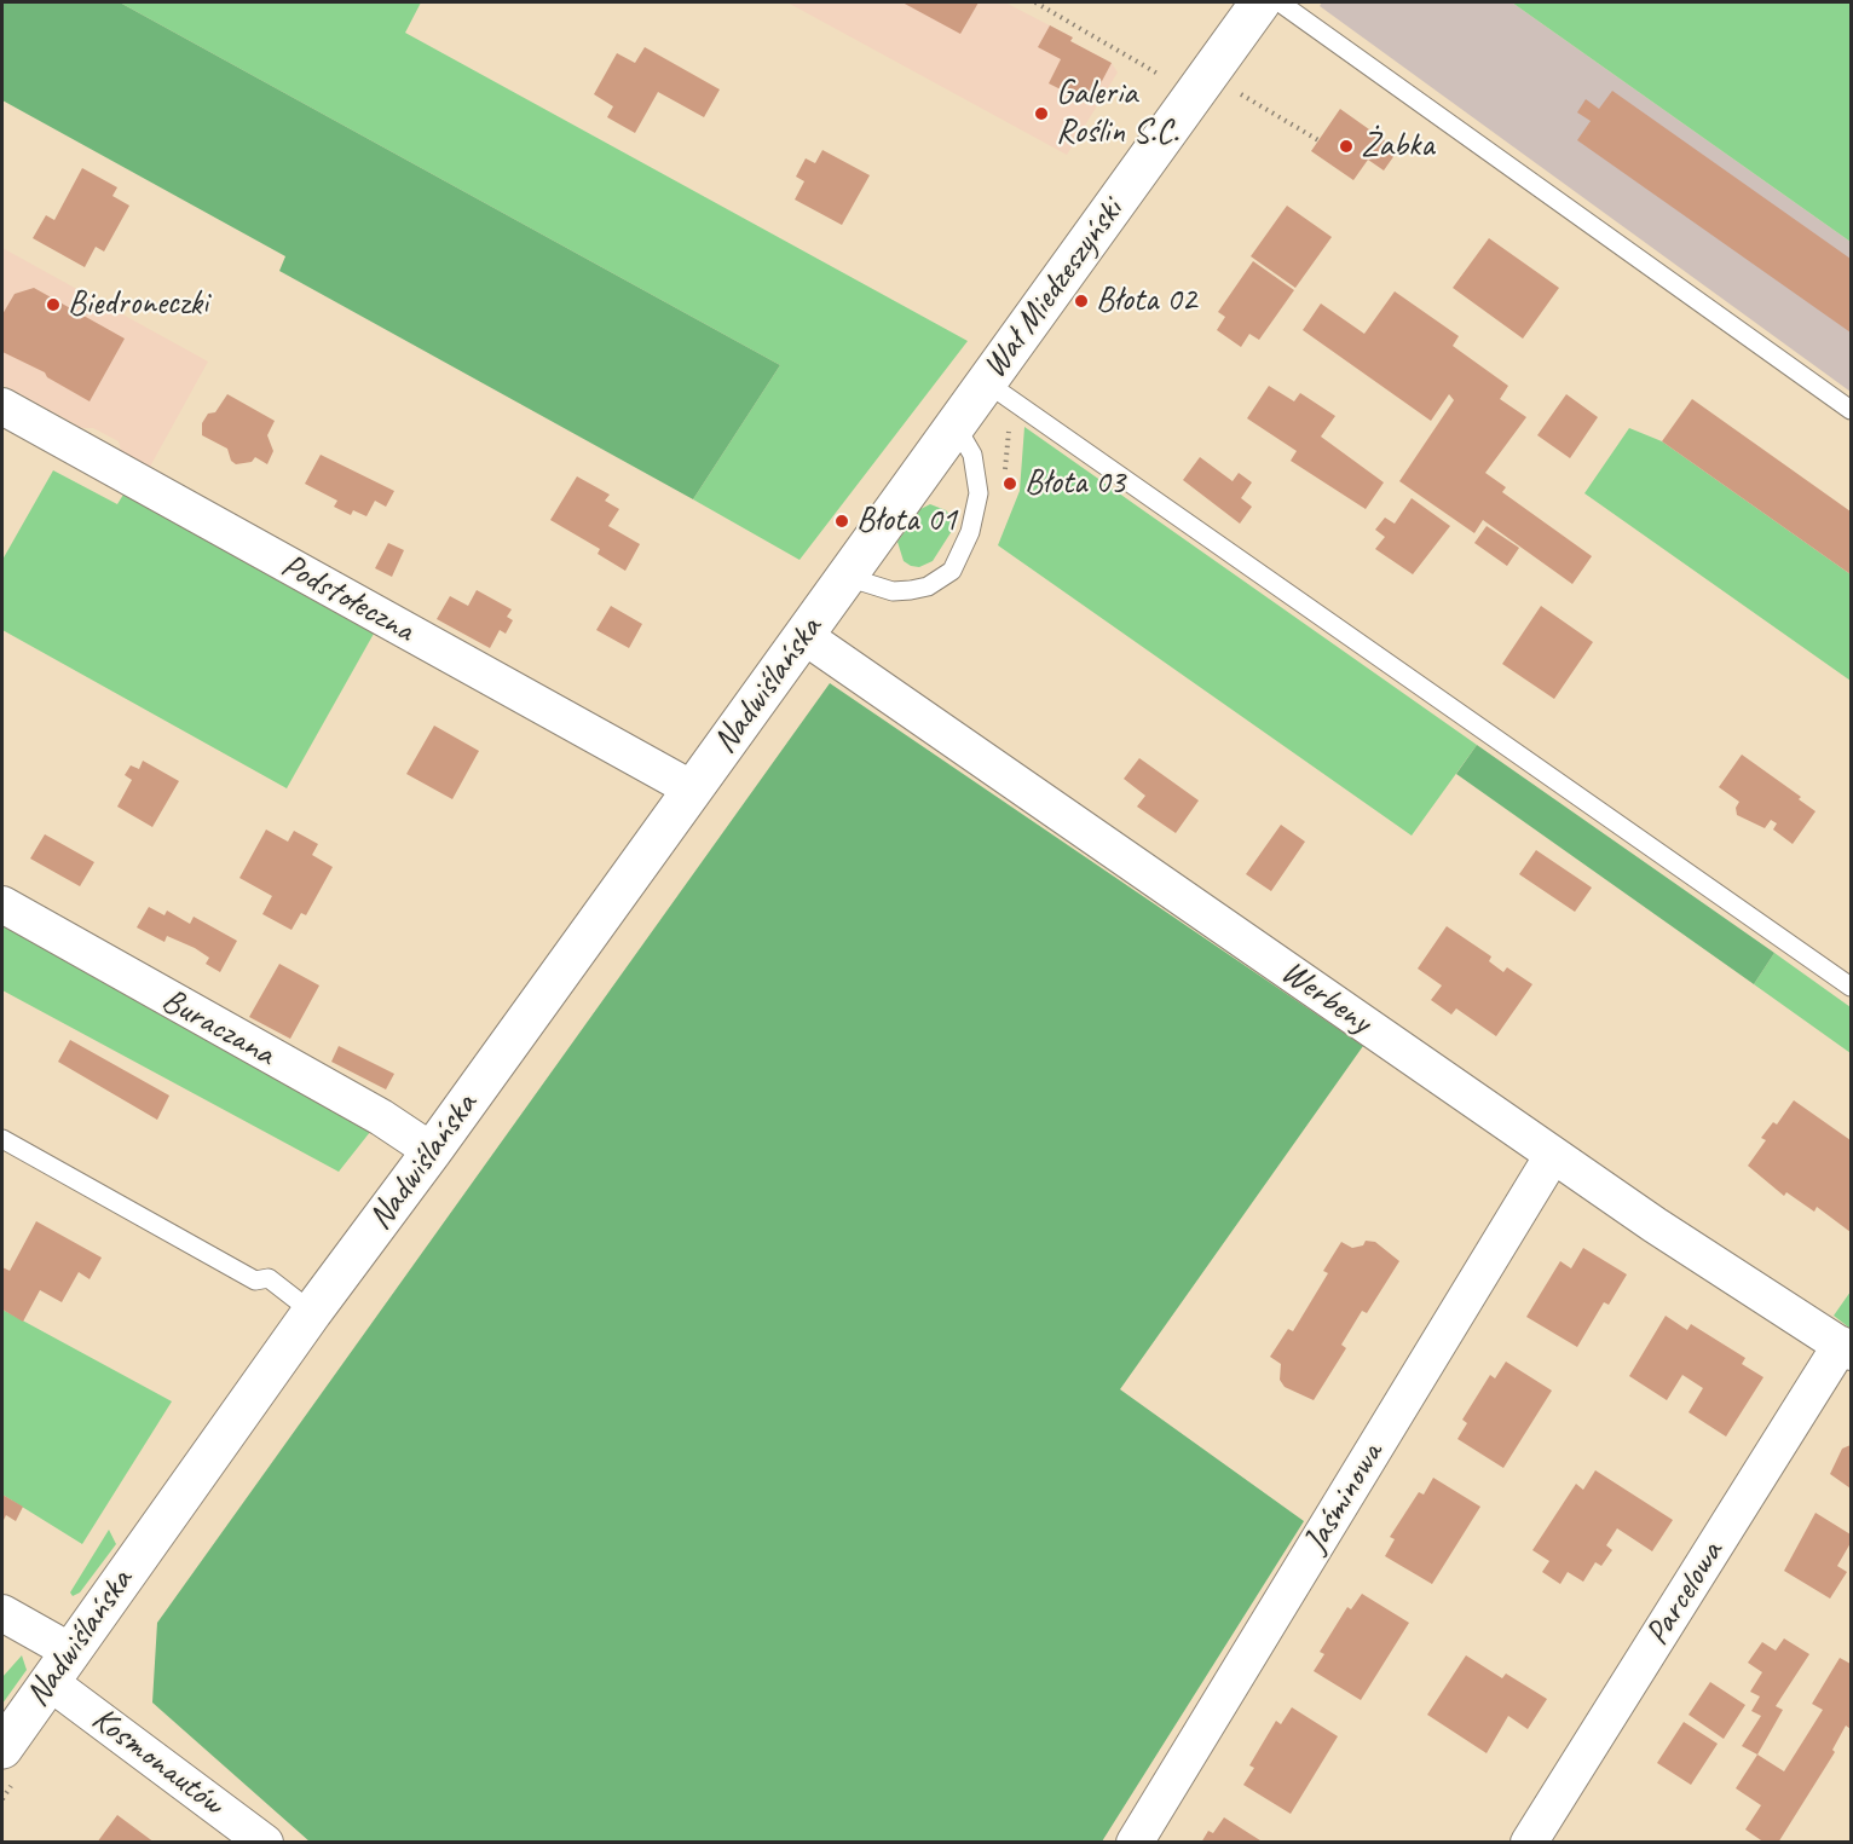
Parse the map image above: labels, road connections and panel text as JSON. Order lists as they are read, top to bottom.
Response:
{
  "streets": {
    "main road": ["Wał Miedzeszyński", "Nadwiślańska"],
    "street": [
      "Podstołeczna",
      "Werbeny",
      "Buraczana",
      "Jaśminowa",
      "Parcelowa",
      "Kosmonautów"
    ]
  },
  "crossings": [
    ["Wał Miedzeszyński", "Nadwiślańska"],
    ["Podstołeczna", "Nadwiślańska"],
    ["Nadwiślańska", "Werbeny"],
    ["Nadwiślańska", "Buraczana"],
    ["Nadwiślańska", "Kosmonautów"],
    ["Werbeny", "Jaśminowa"],
    ["Werbeny", "Parcelowa"]
  ],
  "places": [
    "Galeria Roślin S.C.",
    "Żabka",
    "Błota 02",
    "Biedroneczki",
    "Błota 03",
    "Błota 01"
  ]
}
